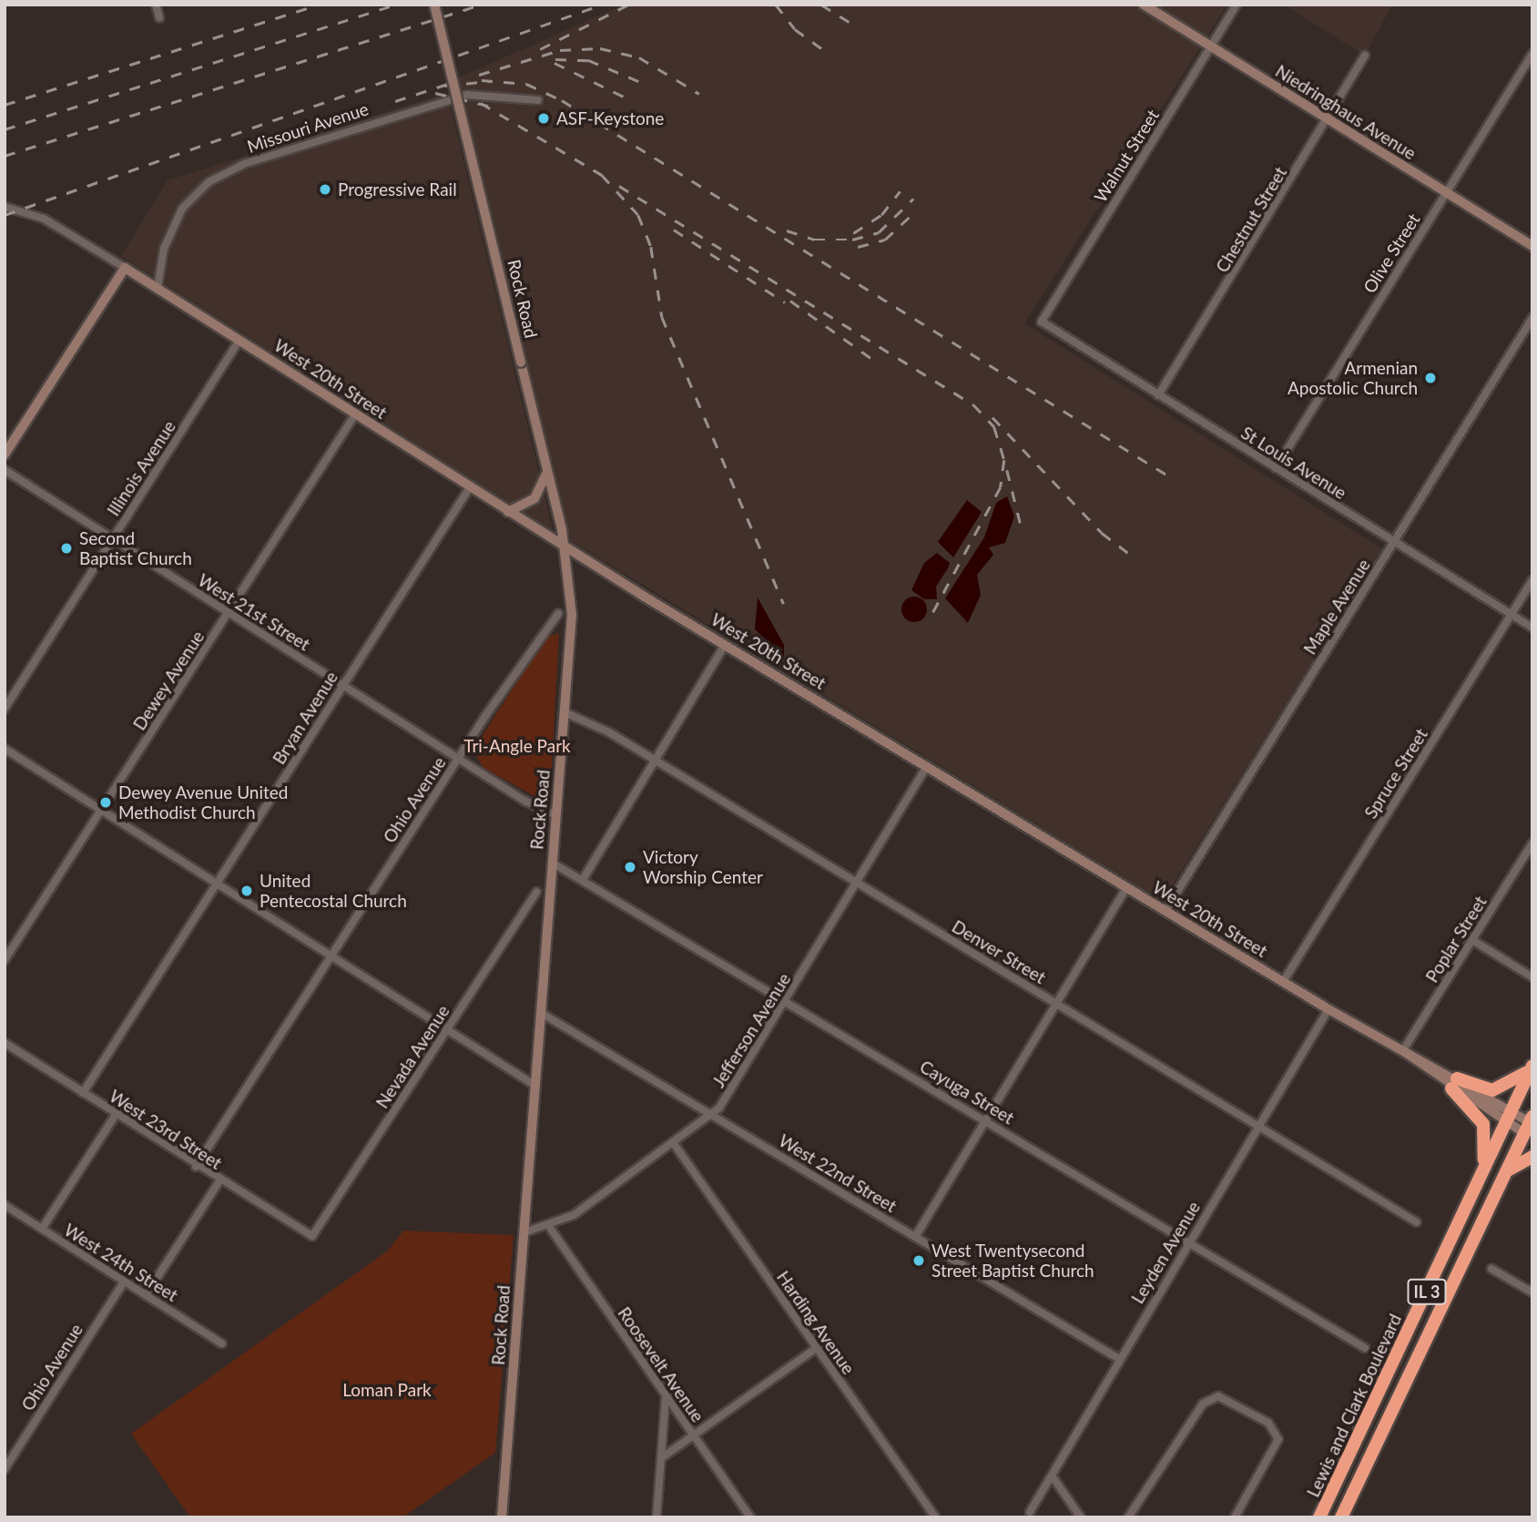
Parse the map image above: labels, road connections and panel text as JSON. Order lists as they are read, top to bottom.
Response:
{
  "streets": {
    "highway": ["IL 3", "Lewis and Clark Boulevard"],
    "street": [
      "Niedringhaus Avenue",
      "Missouri Avenue",
      "Walnut Street",
      "Chestnut Street",
      "Olive Street",
      "Rock Road",
      "West 20th Street",
      "St Louis Avenue",
      "Illinois Avenue",
      "Maple Avenue",
      "West 21st Street",
      "Dewey Avenue",
      "Bryan Avenue",
      "Spruce Street",
      "Ohio Avenue",
      "Poplar Street",
      "Denver Street",
      "Jefferson Avenue",
      "Nevada Avenue",
      "Cayuga Street",
      "West 23rd Street",
      "West 22nd Street",
      "Leyden Avenue",
      "West 24th Street",
      "Harding Avenue",
      "Roosevelt Avenue"
    ]
  },
  "crossings": [
    ["Niedringhaus Avenue", "Walnut Street"],
    ["Niedringhaus Avenue", "Chestnut Street"],
    ["Niedringhaus Avenue", "Olive Street"],
    ["Missouri Avenue", "West 20th Street"],
    ["Walnut Street", "St Louis Avenue"],
    ["Chestnut Street", "St Louis Avenue"],
    ["Olive Street", "St Louis Avenue"],
    ["Rock Road", "West 20th Street"],
    ["Rock Road", "West 21st Street"],
    ["Rock Road", "Denver Street"],
    ["Rock Road", "Jefferson Avenue"],
    ["Rock Road", "Cayuga Street"],
    ["Rock Road", "West 22nd Street"],
    ["West 20th Street", "Illinois Avenue"],
    ["West 20th Street", "Maple Avenue"],
    ["West 20th Street", "Dewey Avenue"],
    ["West 20th Street", "Bryan Avenue"],
    ["West 20th Street", "Spruce Street"],
    ["West 20th Street", "Poplar Street"],
    ["West 20th Street", "Jefferson Avenue"],
    ["West 20th Street", "Leyden Avenue"],
    ["West 20th Street", "Lewis and Clark Boulevard"],
    ["St Louis Avenue", "Maple Avenue"],
    ["St Louis Avenue", "Spruce Street"],
    ["Illinois Avenue", "West 21st Street"],
    ["West 21st Street", "Dewey Avenue"],
    ["West 21st Street", "Bryan Avenue"],
    ["West 21st Street", "Ohio Avenue"],
    ["Bryan Avenue", "West 23rd Street"],
    ["Ohio Avenue", "West 23rd Street"],
    ["Ohio Avenue", "West 24th Street"],
    ["Denver Street", "Jefferson Avenue"],
    ["Denver Street", "Leyden Avenue"],
    ["Jefferson Avenue", "Cayuga Street"],
    ["Jefferson Avenue", "West 22nd Street"],
    ["Jefferson Avenue", "Harding Avenue"],
    ["Jefferson Avenue", "Roosevelt Avenue"],
    ["Nevada Avenue", "West 23rd Street"],
    ["Cayuga Street", "Leyden Avenue"],
    ["West 22nd Street", "Leyden Avenue"]
  ],
  "parks": ["Tri-Angle Park", "Loman Park"],
  "places": [
    "ASF-Keystone",
    "Progressive Rail",
    "Armenian Apostolic Church",
    "Second Baptist Church",
    "Dewey Avenue United Methodist Church",
    "Victory Worship Center",
    "United Pentecostal Church",
    "West Twentysecond Street Baptist Church"
  ]
}
